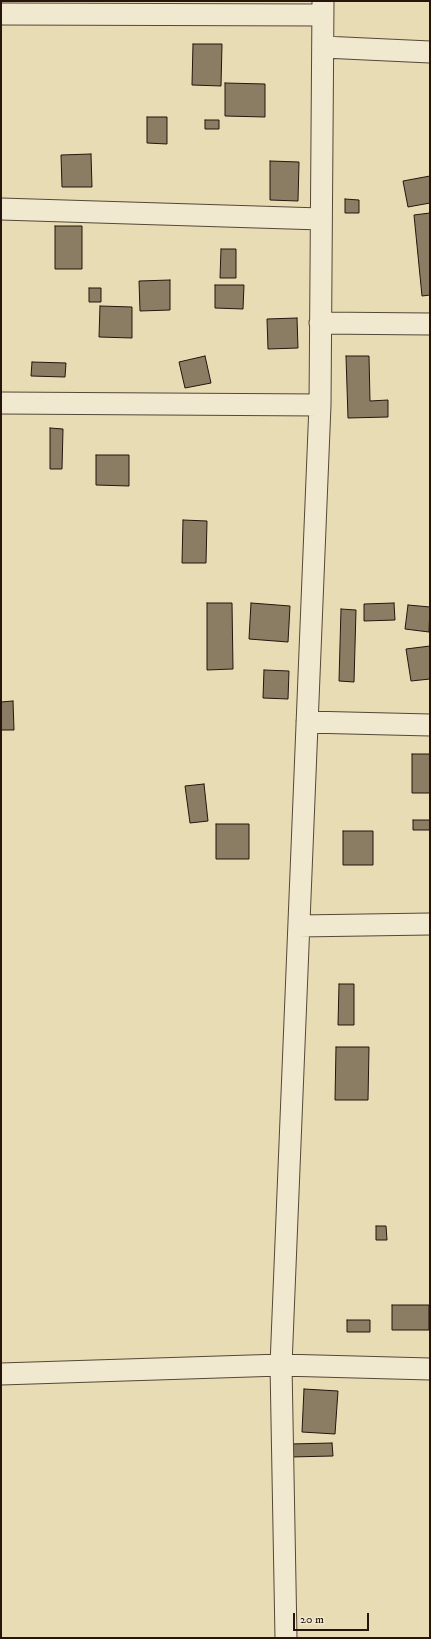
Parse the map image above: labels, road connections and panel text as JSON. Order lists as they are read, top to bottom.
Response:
{
  "scale_bar": "20 m"
}
